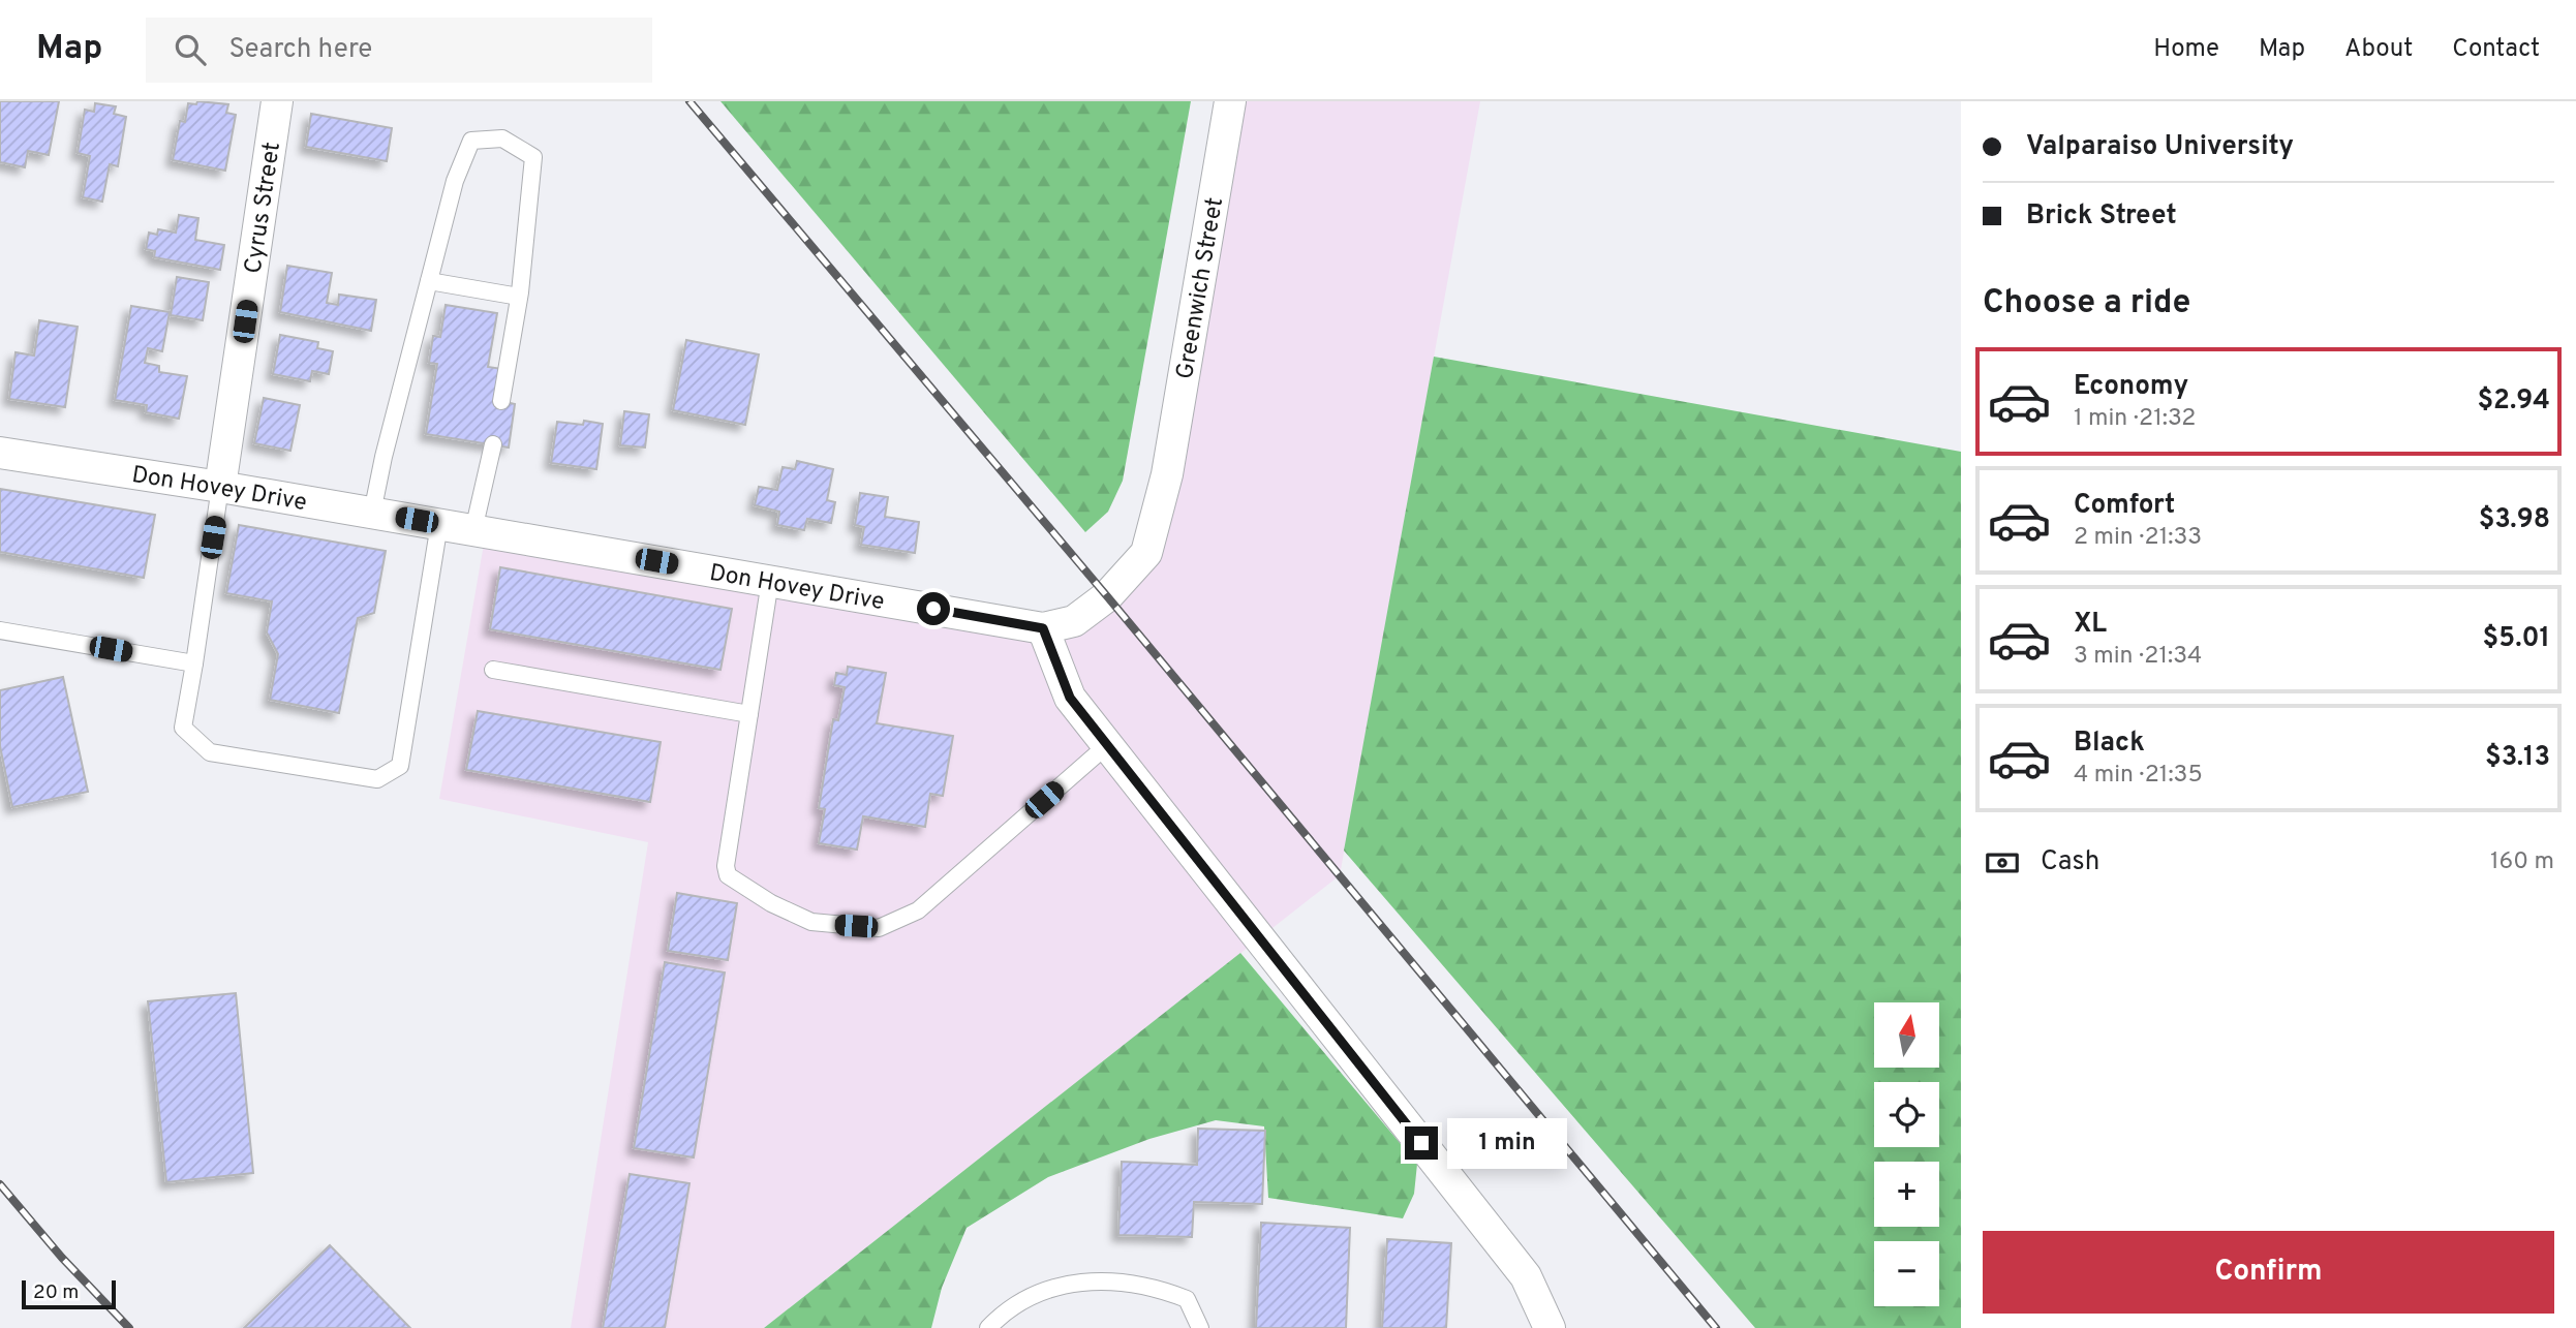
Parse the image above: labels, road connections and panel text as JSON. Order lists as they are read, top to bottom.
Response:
{
  "streets": {
    "street": ["Cyrus Street", "Greenwich Street", "Don Hovey Drive"]
  },
  "crossings": [
    ["Cyrus Street", "Don Hovey Drive"],
    ["Greenwich Street", "Don Hovey Drive"]
  ],
  "scale_bar": "20 m",
  "north": "top",
  "page": {
    "header": "Map",
    "search": "Search here",
    "nav": [
      "Home",
      "Map",
      "About",
      "Contact"
    ],
    "banner": ["Valparaiso University", "Brick Street"],
    "heading": "Choose a ride",
    "list": [
      {
        "name": "Economy",
        "note": "1 min · 21:32",
        "value": "$2.94"
      },
      {
        "name": "Comfort",
        "note": "2 min · 21:33",
        "value": "$3.98"
      },
      {
        "name": "XL",
        "note": "3 min · 21:34",
        "value": "$5.01"
      },
      {
        "name": "Black",
        "note": "4 min · 21:35",
        "value": "$3.13"
      }
    ],
    "pay": ["Cash", "160 m"],
    "map_buttons": ["+", "−"],
    "bubble": "1 min",
    "buttons": "Confirm",
    "scale": "20 m"
  }
}
